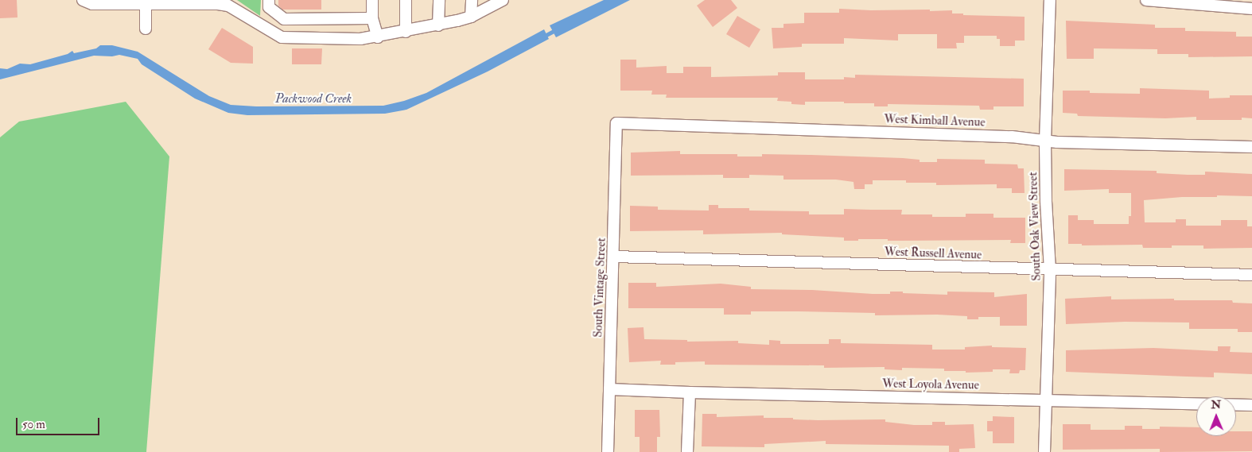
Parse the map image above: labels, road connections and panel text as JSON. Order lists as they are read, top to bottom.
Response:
{
  "streets": {
    "street": [
      "West Kimball Avenue",
      "South Oak View Street",
      "West Russell Avenue",
      "South Vintage Street",
      "West Loyola Avenue"
    ]
  },
  "crossings": [
    ["West Kimball Avenue", "South Oak View Street"],
    ["West Kimball Avenue", "South Vintage Street"],
    ["South Oak View Street", "West Russell Avenue"],
    ["South Oak View Street", "West Loyola Avenue"],
    ["West Russell Avenue", "South Vintage Street"],
    ["South Vintage Street", "West Loyola Avenue"]
  ],
  "water": ["Packwood Creek"],
  "scale_bar": "50 m",
  "north": "top"
}
